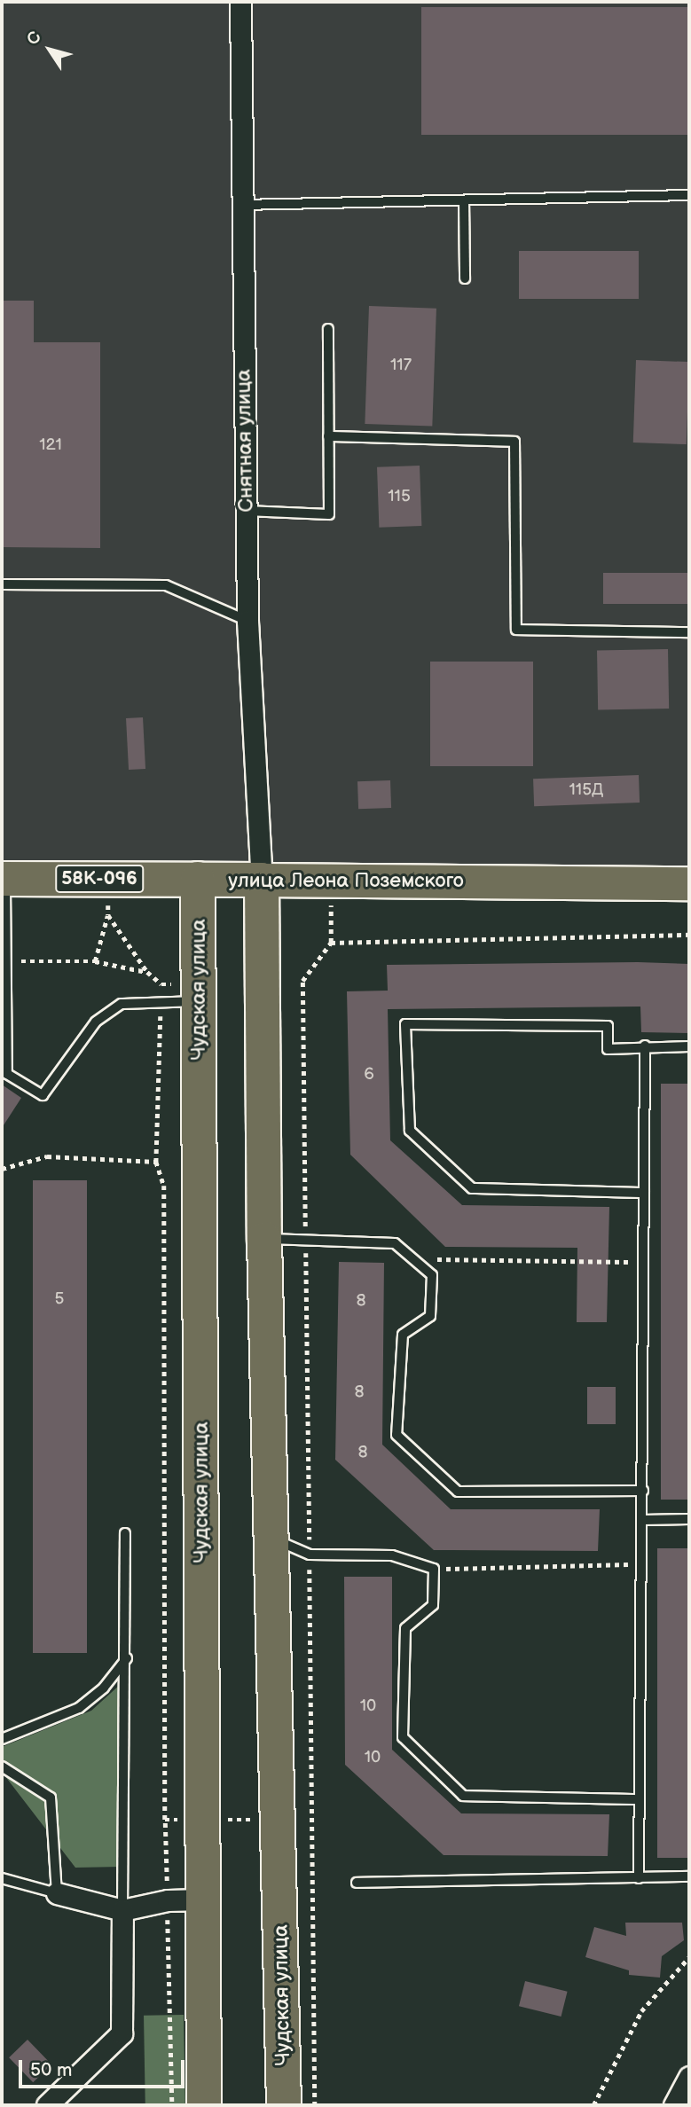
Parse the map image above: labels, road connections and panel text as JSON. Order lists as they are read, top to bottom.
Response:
{
  "streets": {
    "highway": ["58К-096", "улица Леона Поземского", "Чудская улица"],
    "street": ["Снятная улица"]
  },
  "crossings": [
    ["Снятная улица", "улица Леона Поземского"],
    ["Снятная улица", "Чудская улица"],
    ["улица Леона Поземского", "Чудская улица"]
  ],
  "house_numbers": [
    "117",
    "121",
    "115",
    "115Д",
    "6",
    "5",
    "8",
    "8",
    "8",
    "10",
    "10"
  ],
  "scale_bar": "50 m",
  "north": "top left"
}
